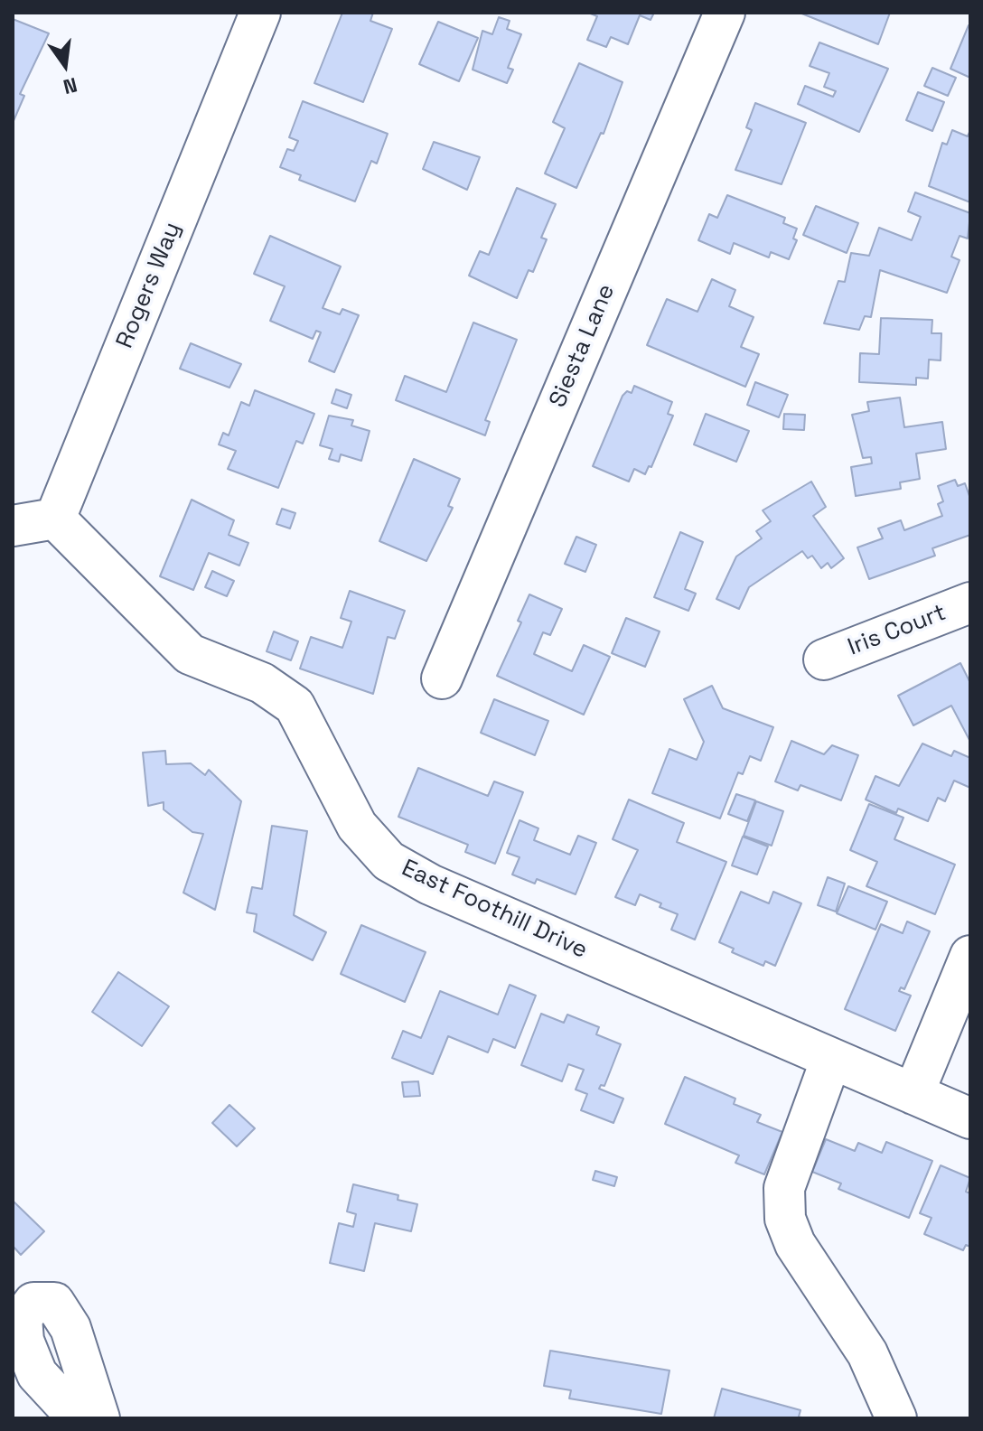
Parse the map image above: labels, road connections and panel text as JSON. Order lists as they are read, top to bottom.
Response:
{
  "streets": {
    "street": [
      "Rogers Way",
      "Siesta Lane",
      "Iris Court",
      "East Foothill Drive"
    ]
  },
  "crossings": [
    ["Rogers Way", "East Foothill Drive"]
  ],
  "north": "bottom"
}
